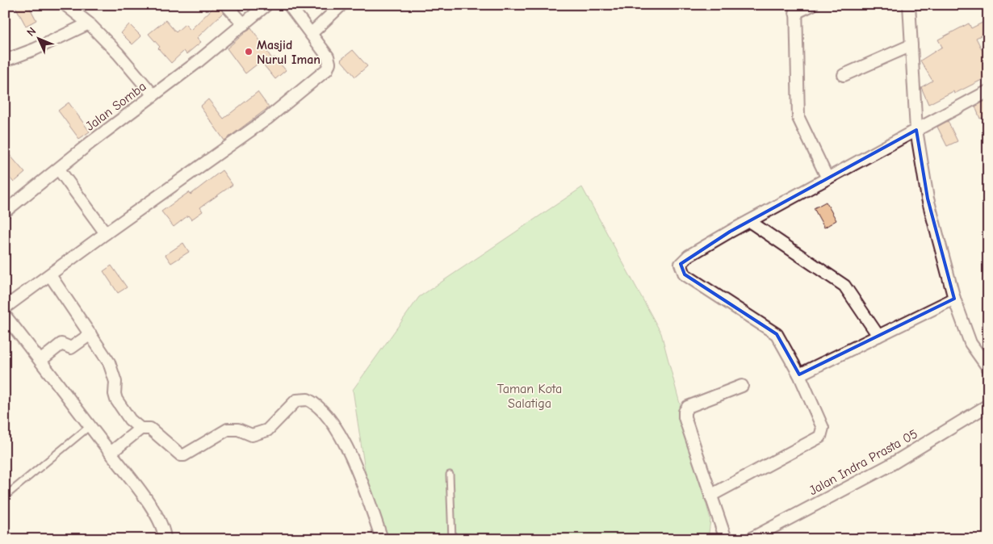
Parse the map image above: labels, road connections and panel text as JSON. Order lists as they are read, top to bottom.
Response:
{
  "streets": {
    "street": ["Jalan Somba", "Jalan Indra Prasta 05"]
  },
  "parks": ["Taman Kota Salatiga"],
  "places": ["Masjid Nurul Iman"],
  "north": "top left"
}
